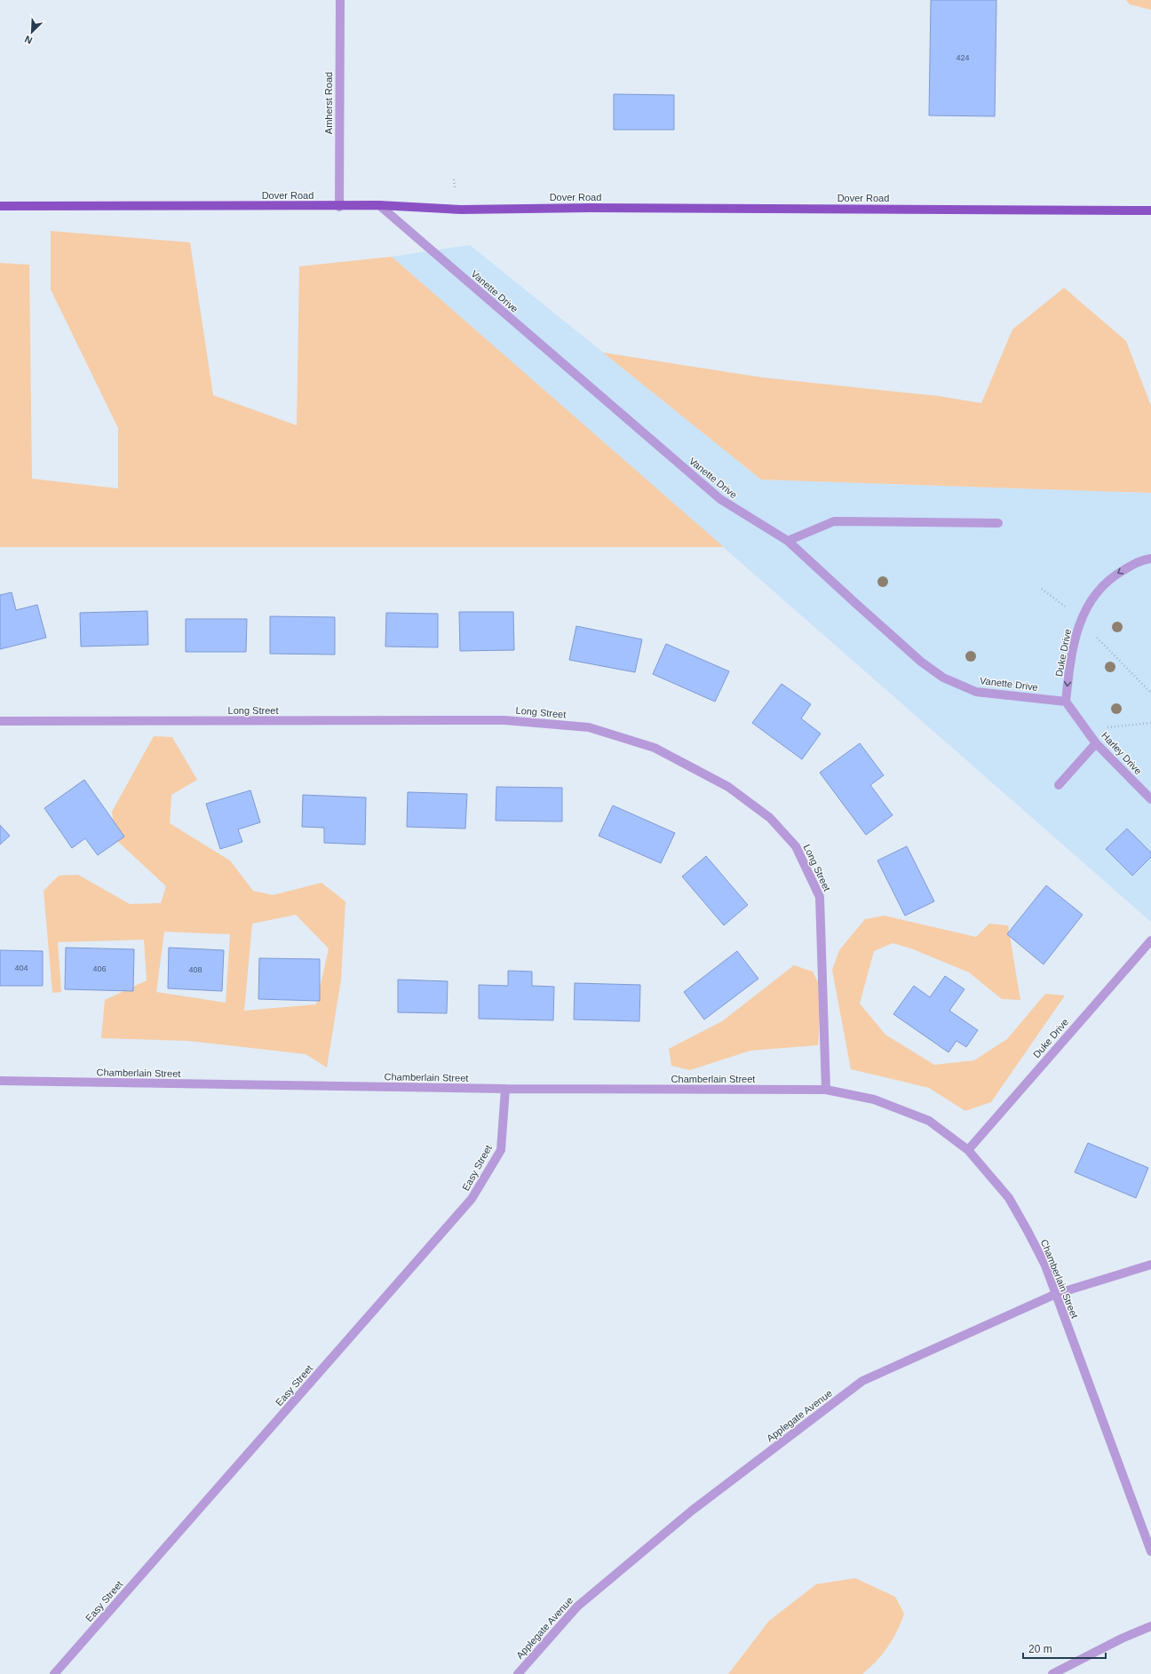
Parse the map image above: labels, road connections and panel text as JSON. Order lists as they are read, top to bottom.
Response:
{
  "streets": {
    "main road": ["Dover Road"],
    "street": [
      "Amherst Road",
      "Vanette Drive",
      "Duke Drive",
      "Long Street",
      "Harley Drive",
      "Chamberlain Street",
      "Easy Street",
      "Applegate Avenue"
    ]
  },
  "crossings": [
    ["Amherst Road", "Dover Road"],
    ["Dover Road", "Vanette Drive"],
    ["Vanette Drive", "Duke Drive"],
    ["Vanette Drive", "Harley Drive"],
    ["Duke Drive", "Harley Drive"],
    ["Duke Drive", "Chamberlain Street"],
    ["Long Street", "Chamberlain Street"],
    ["Chamberlain Street", "Easy Street"],
    ["Chamberlain Street", "Applegate Avenue"]
  ],
  "one_way": ["Duke Drive"],
  "house_numbers": [
    "424",
    "404",
    "406",
    "408"
  ],
  "scale_bar": "20 m",
  "north": "bottom left"
}
